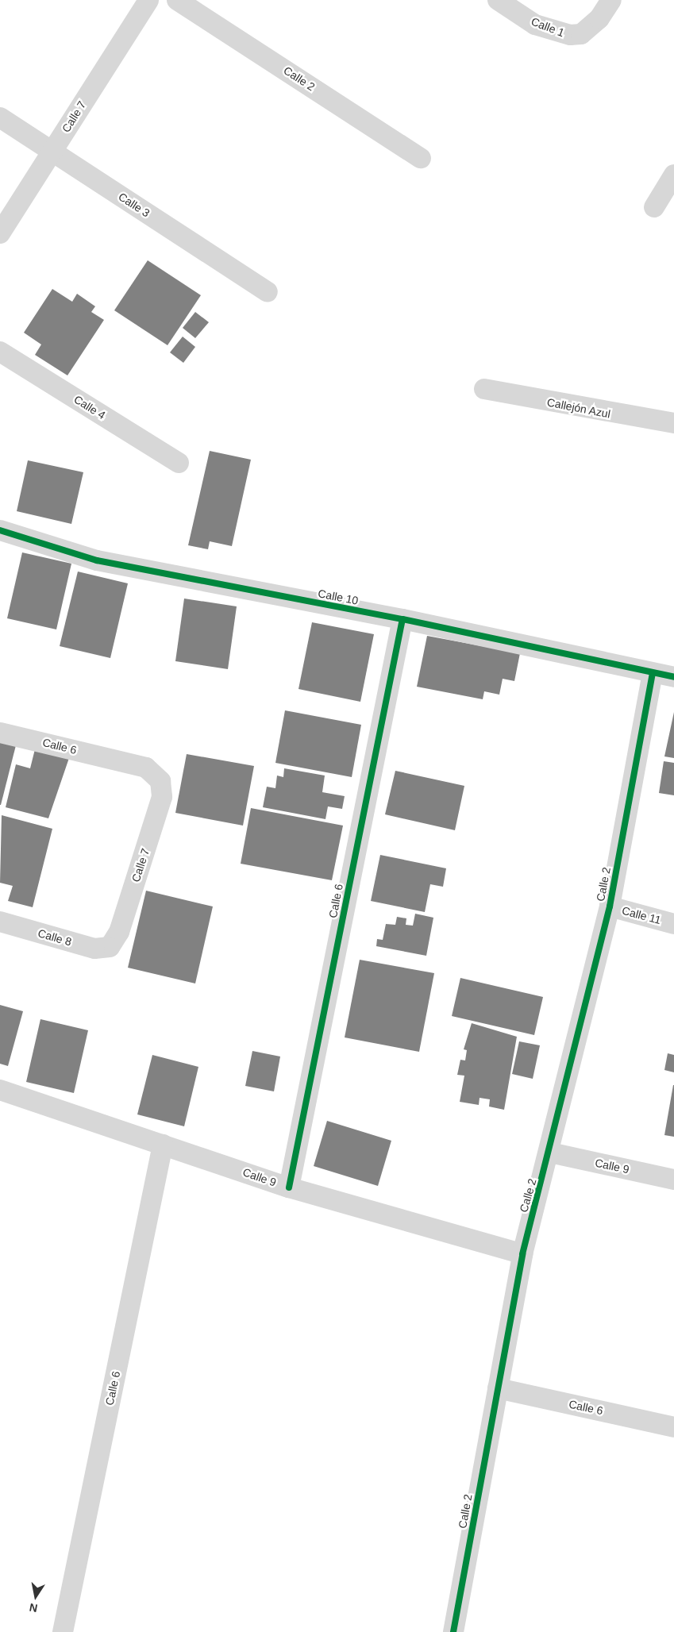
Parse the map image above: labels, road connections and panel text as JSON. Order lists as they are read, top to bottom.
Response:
{
  "streets": {
    "street": [
      "Calle 1",
      "Calle 2",
      "Calle 7",
      "Calle 3",
      "Calle 4",
      "Callejón Azul",
      "Calle 10",
      "Calle 6",
      "Calle 11",
      "Calle 8",
      "Calle 9"
    ]
  },
  "crossings": [
    ["Calle 2", "Calle 10"],
    ["Calle 2", "Calle 6"],
    ["Calle 2", "Calle 11"],
    ["Calle 2", "Calle 9"],
    ["Calle 7", "Calle 3"],
    ["Calle 7", "Calle 6"],
    ["Calle 7", "Calle 8"],
    ["Calle 10", "Calle 6"],
    ["Calle 6", "Calle 9"]
  ],
  "north": "bottom"
}
